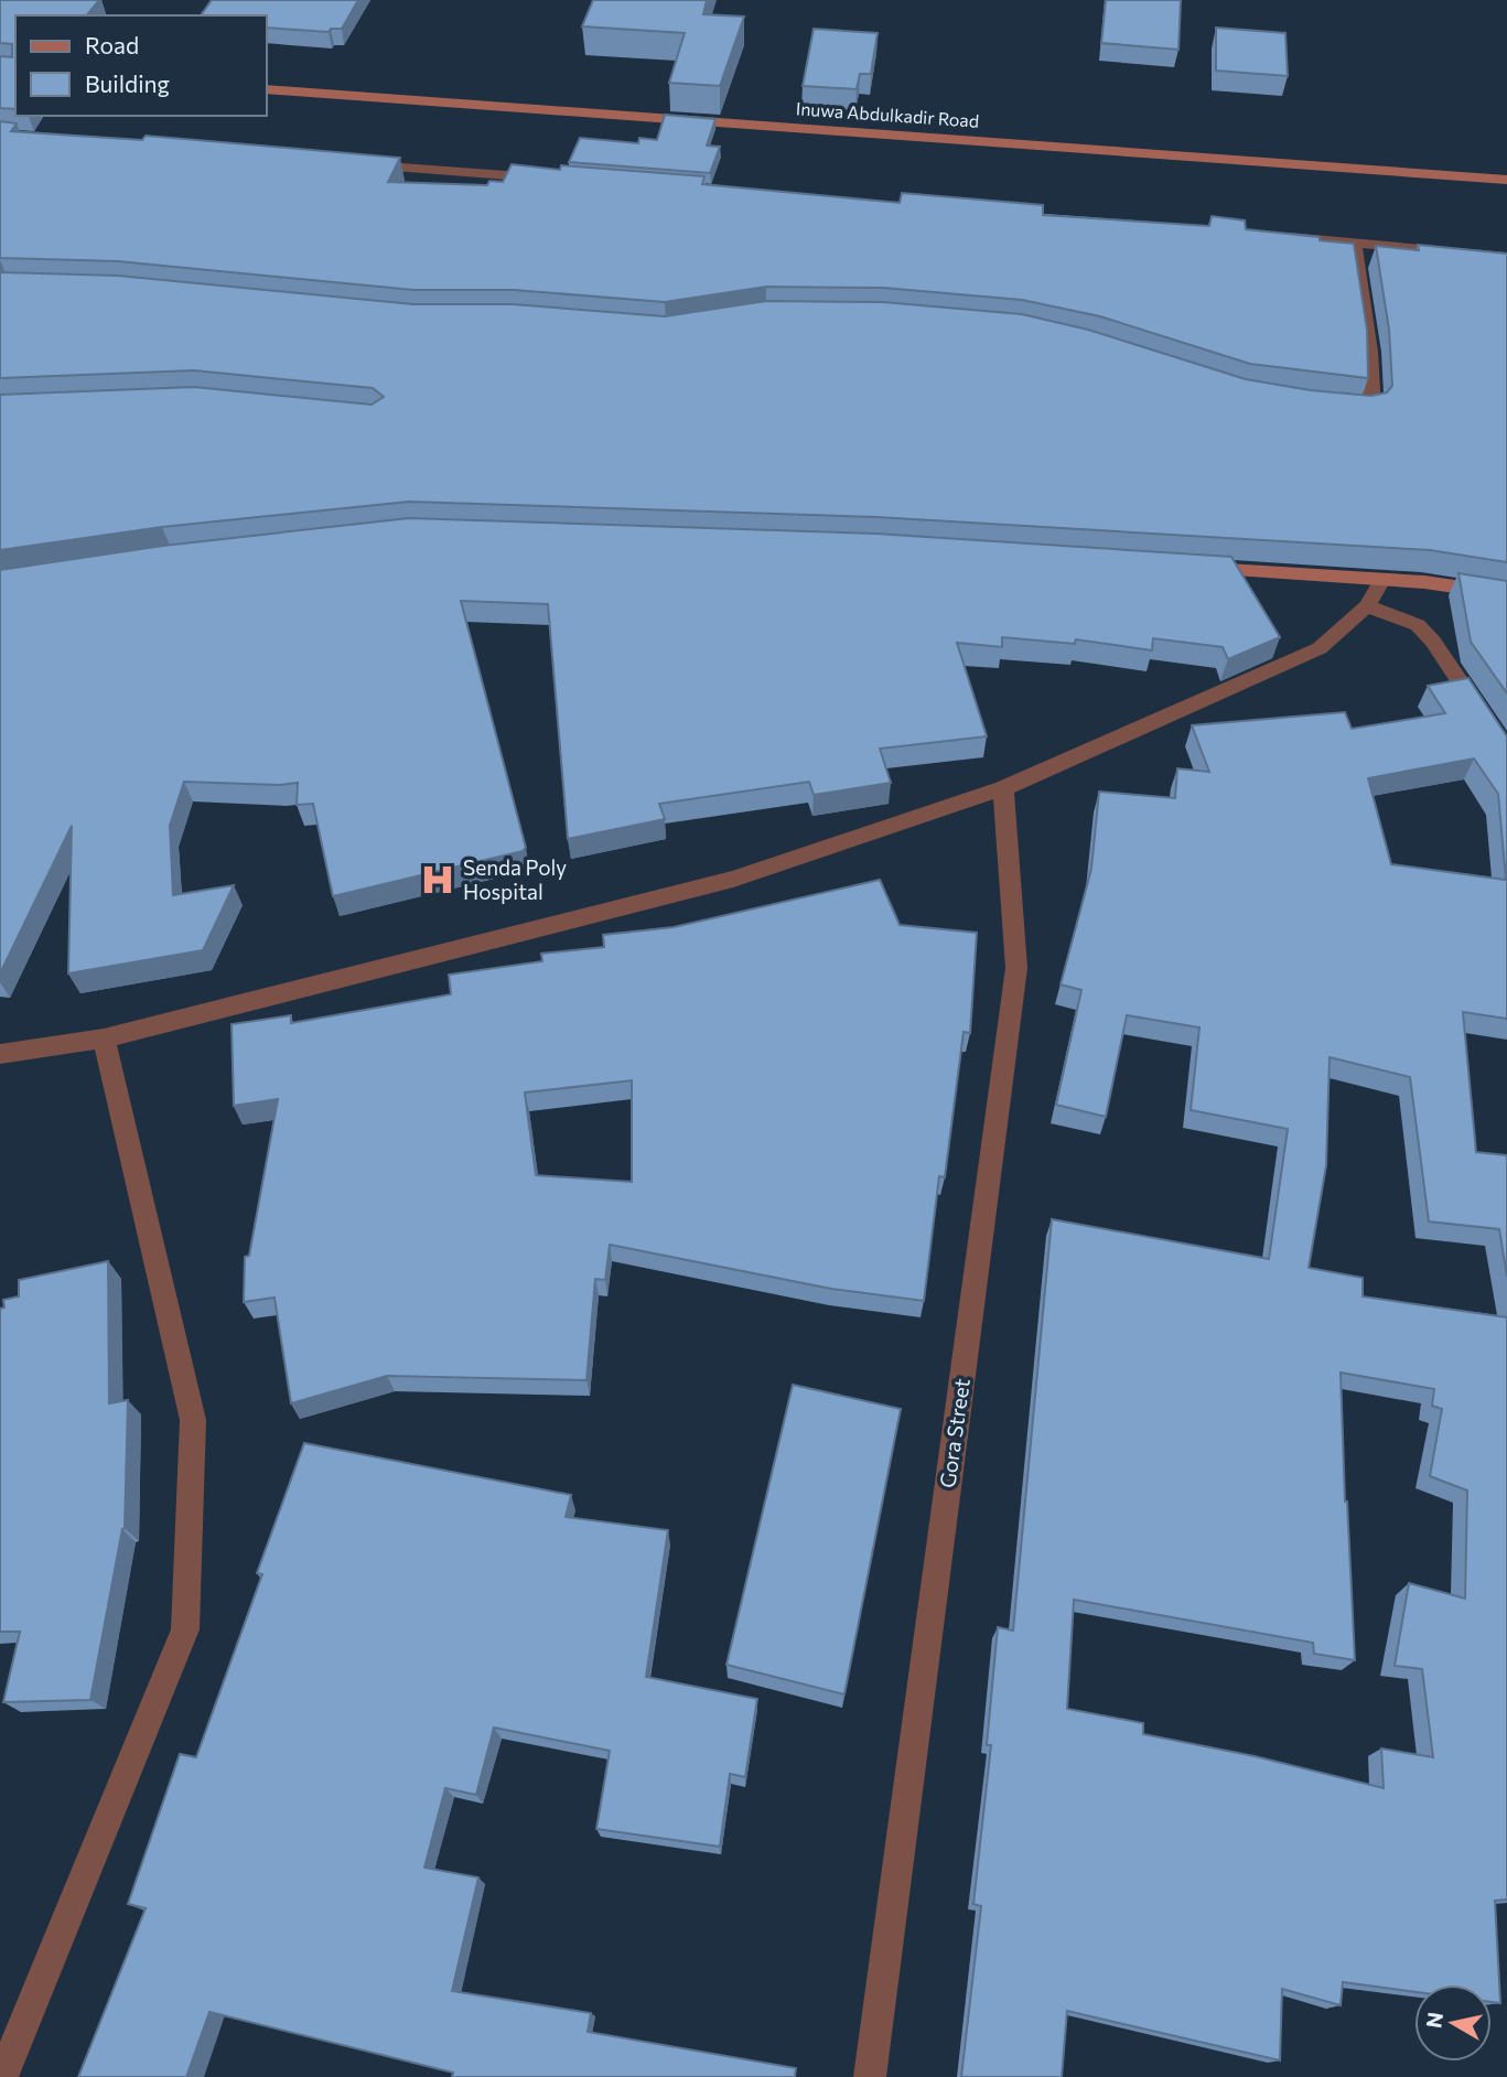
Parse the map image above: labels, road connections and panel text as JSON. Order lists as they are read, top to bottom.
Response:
{
  "streets": {
    "main road": ["Inuwa Abdulkadir Road"],
    "street": ["Gora Street"]
  },
  "places": {
    "hospital": ["Senda Poly Hospital"]
  },
  "legend": ["Road", "Building"],
  "north": "left"
}
